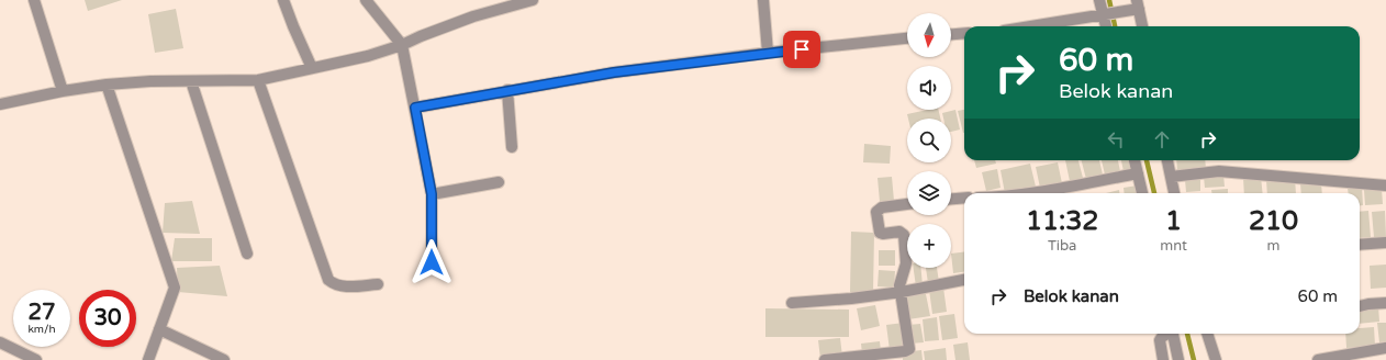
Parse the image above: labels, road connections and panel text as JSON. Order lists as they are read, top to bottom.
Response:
{
  "north": "bottom",
  "page": {
    "map_buttons": "+",
    "turn": ["60 m", "Belok kanan"],
    "eta": [
      "11:32",
      "Tiba",
      "1",
      "mnt",
      "210",
      "m"
    ],
    "list": [
      {
        "name": "Belok kanan",
        "value": "60 m"
      }
    ],
    "speed": "27 km/h",
    "limit": "30"
  }
}
